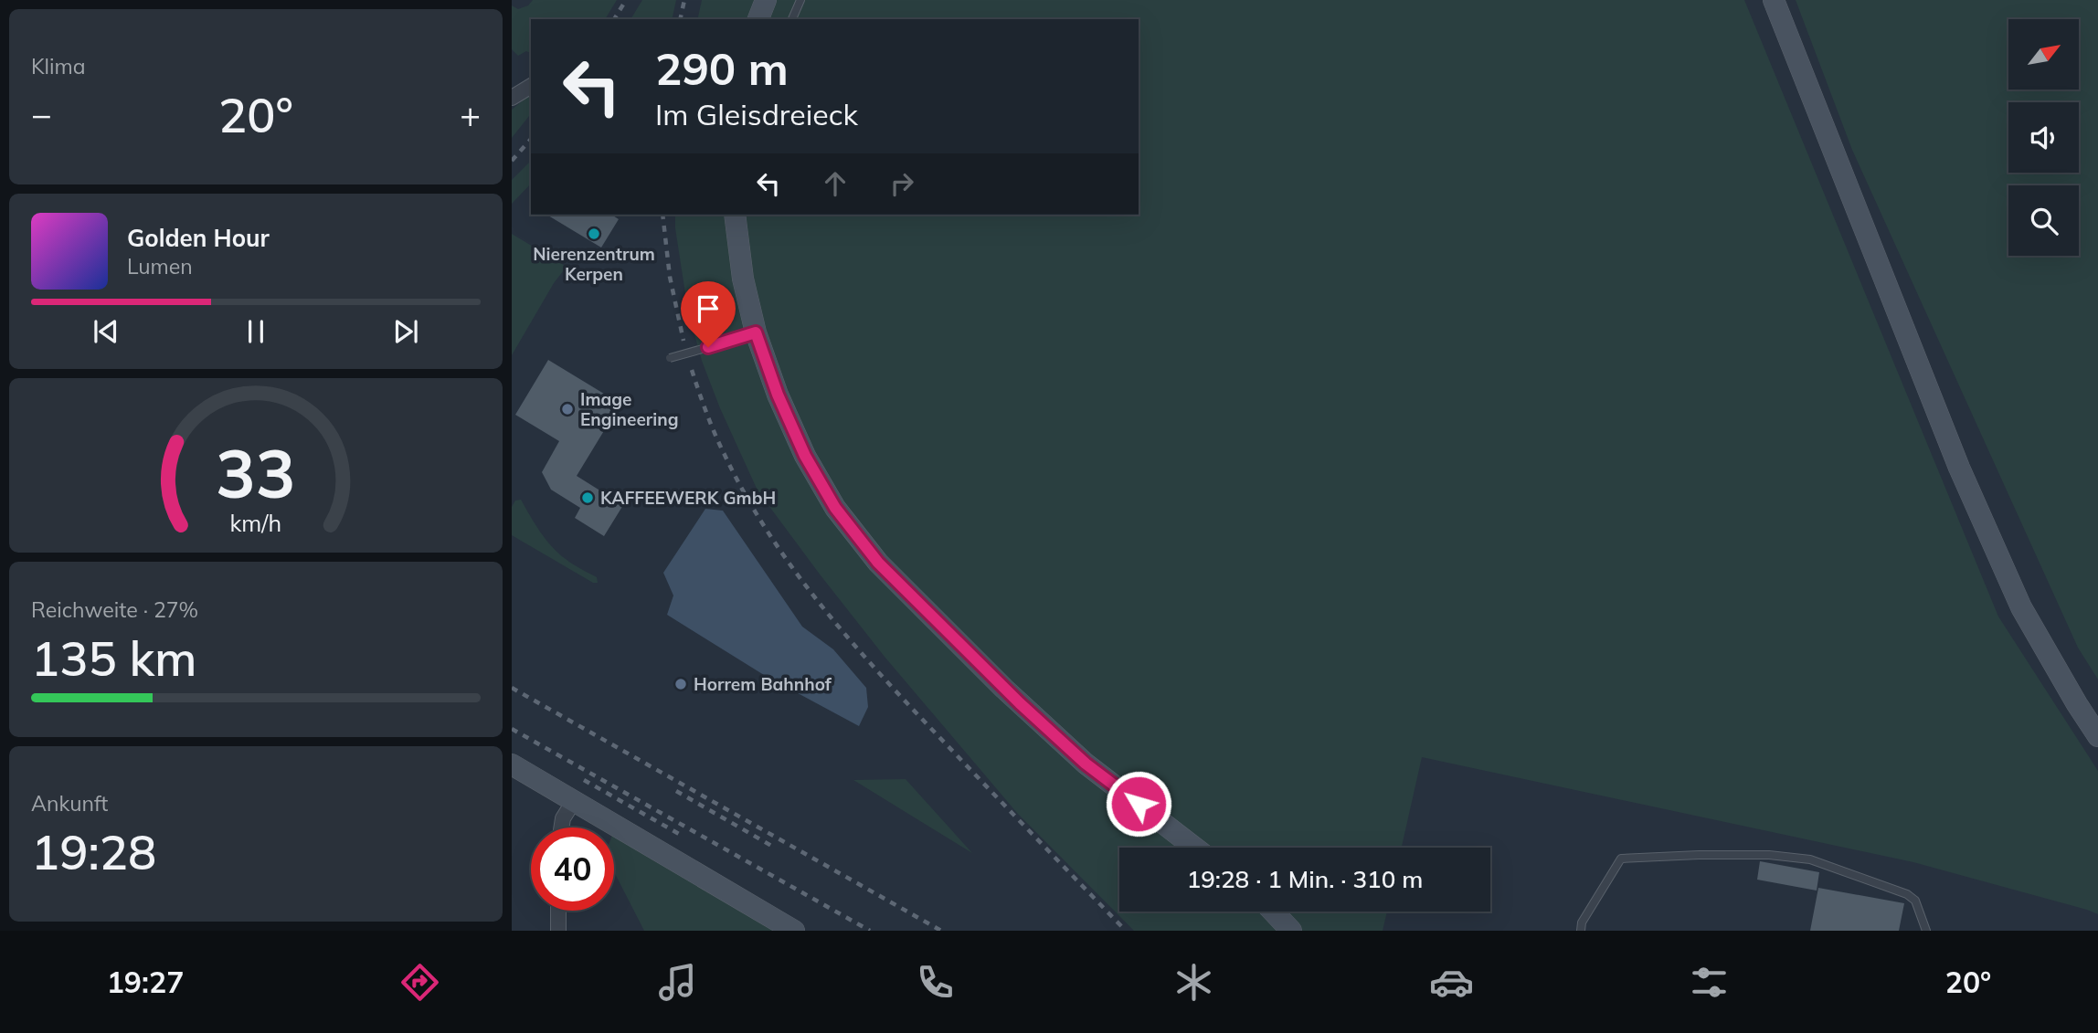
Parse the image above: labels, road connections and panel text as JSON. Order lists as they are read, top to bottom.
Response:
{
  "places": [
    "Nierenzentrum Kerpen",
    "Image Engineering",
    "KAFFEEWERK GmbH",
    "Horrem Bahnhof"
  ],
  "north": "top right",
  "page": {
    "tile": [
      "Klima",
      ["Reichweite · 27%", "135 km"],
      ["Ankunft", "19:28"]
    ],
    "turn": ["290 m", "Im Gleisdreieck"],
    "heat": ["−", "20°", "+"],
    "song": ["Golden Hour", "Lumen"],
    "limit": "40",
    "trip": "19:28 · 1 Min. · 310 m",
    "tabs": ["19:27", "20°"],
    "gauge": ["33", "km/h"]
  }
}
